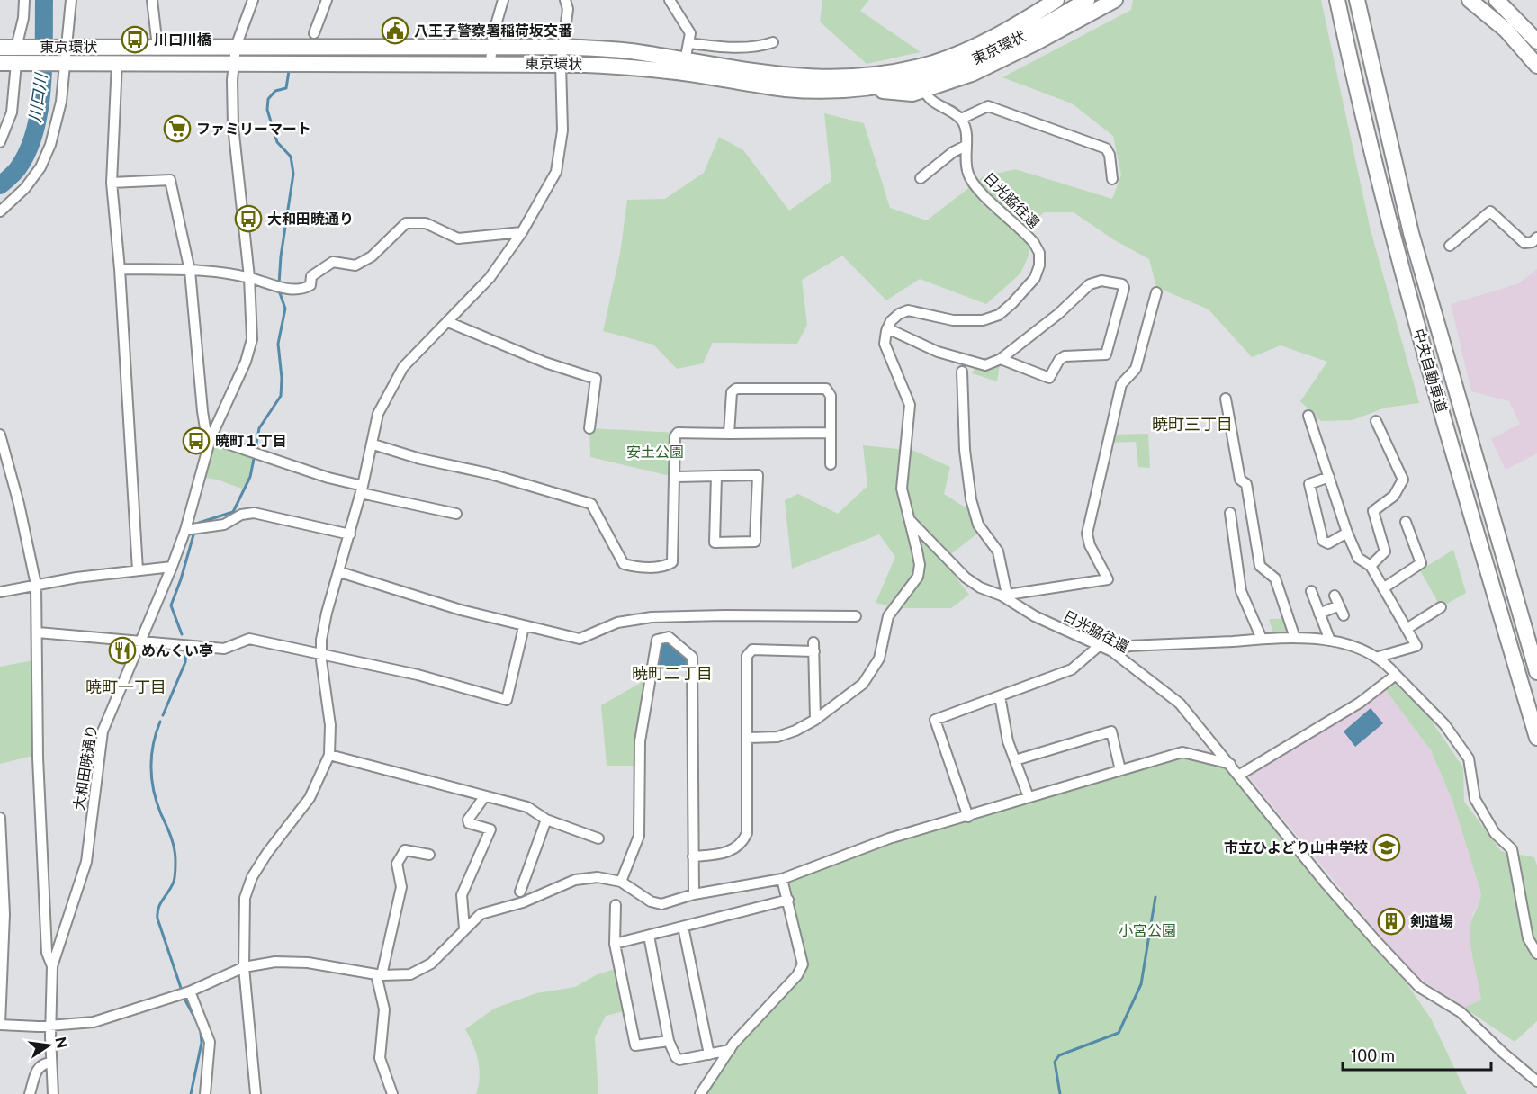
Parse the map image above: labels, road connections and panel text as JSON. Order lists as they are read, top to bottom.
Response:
{
  "streets": {
    "highway": ["東京環状", "中央自動車道"],
    "street": ["日光脇往還", "大和田暁通り"]
  },
  "crossings": [
    ["東京環状", "大和田暁通り"]
  ],
  "districts": ["暁町三丁目", "暁町二丁目", "暁町一丁目"],
  "water": ["川口川"],
  "parks": ["安土公園", "小宮公園"],
  "places": {
    "public building": ["八王子警察署稲荷坂交番"],
    "bus stop": ["川口川橋", "大和田暁通り", "暁町１丁目"],
    "supermarket": ["ファミリーマート"],
    "restaurant": ["めんくい亭"],
    "school or university": ["市立ひよどり山中学校"],
    "building": ["剣道場"]
  },
  "scale_bar": "100 m",
  "north": "right"
}
